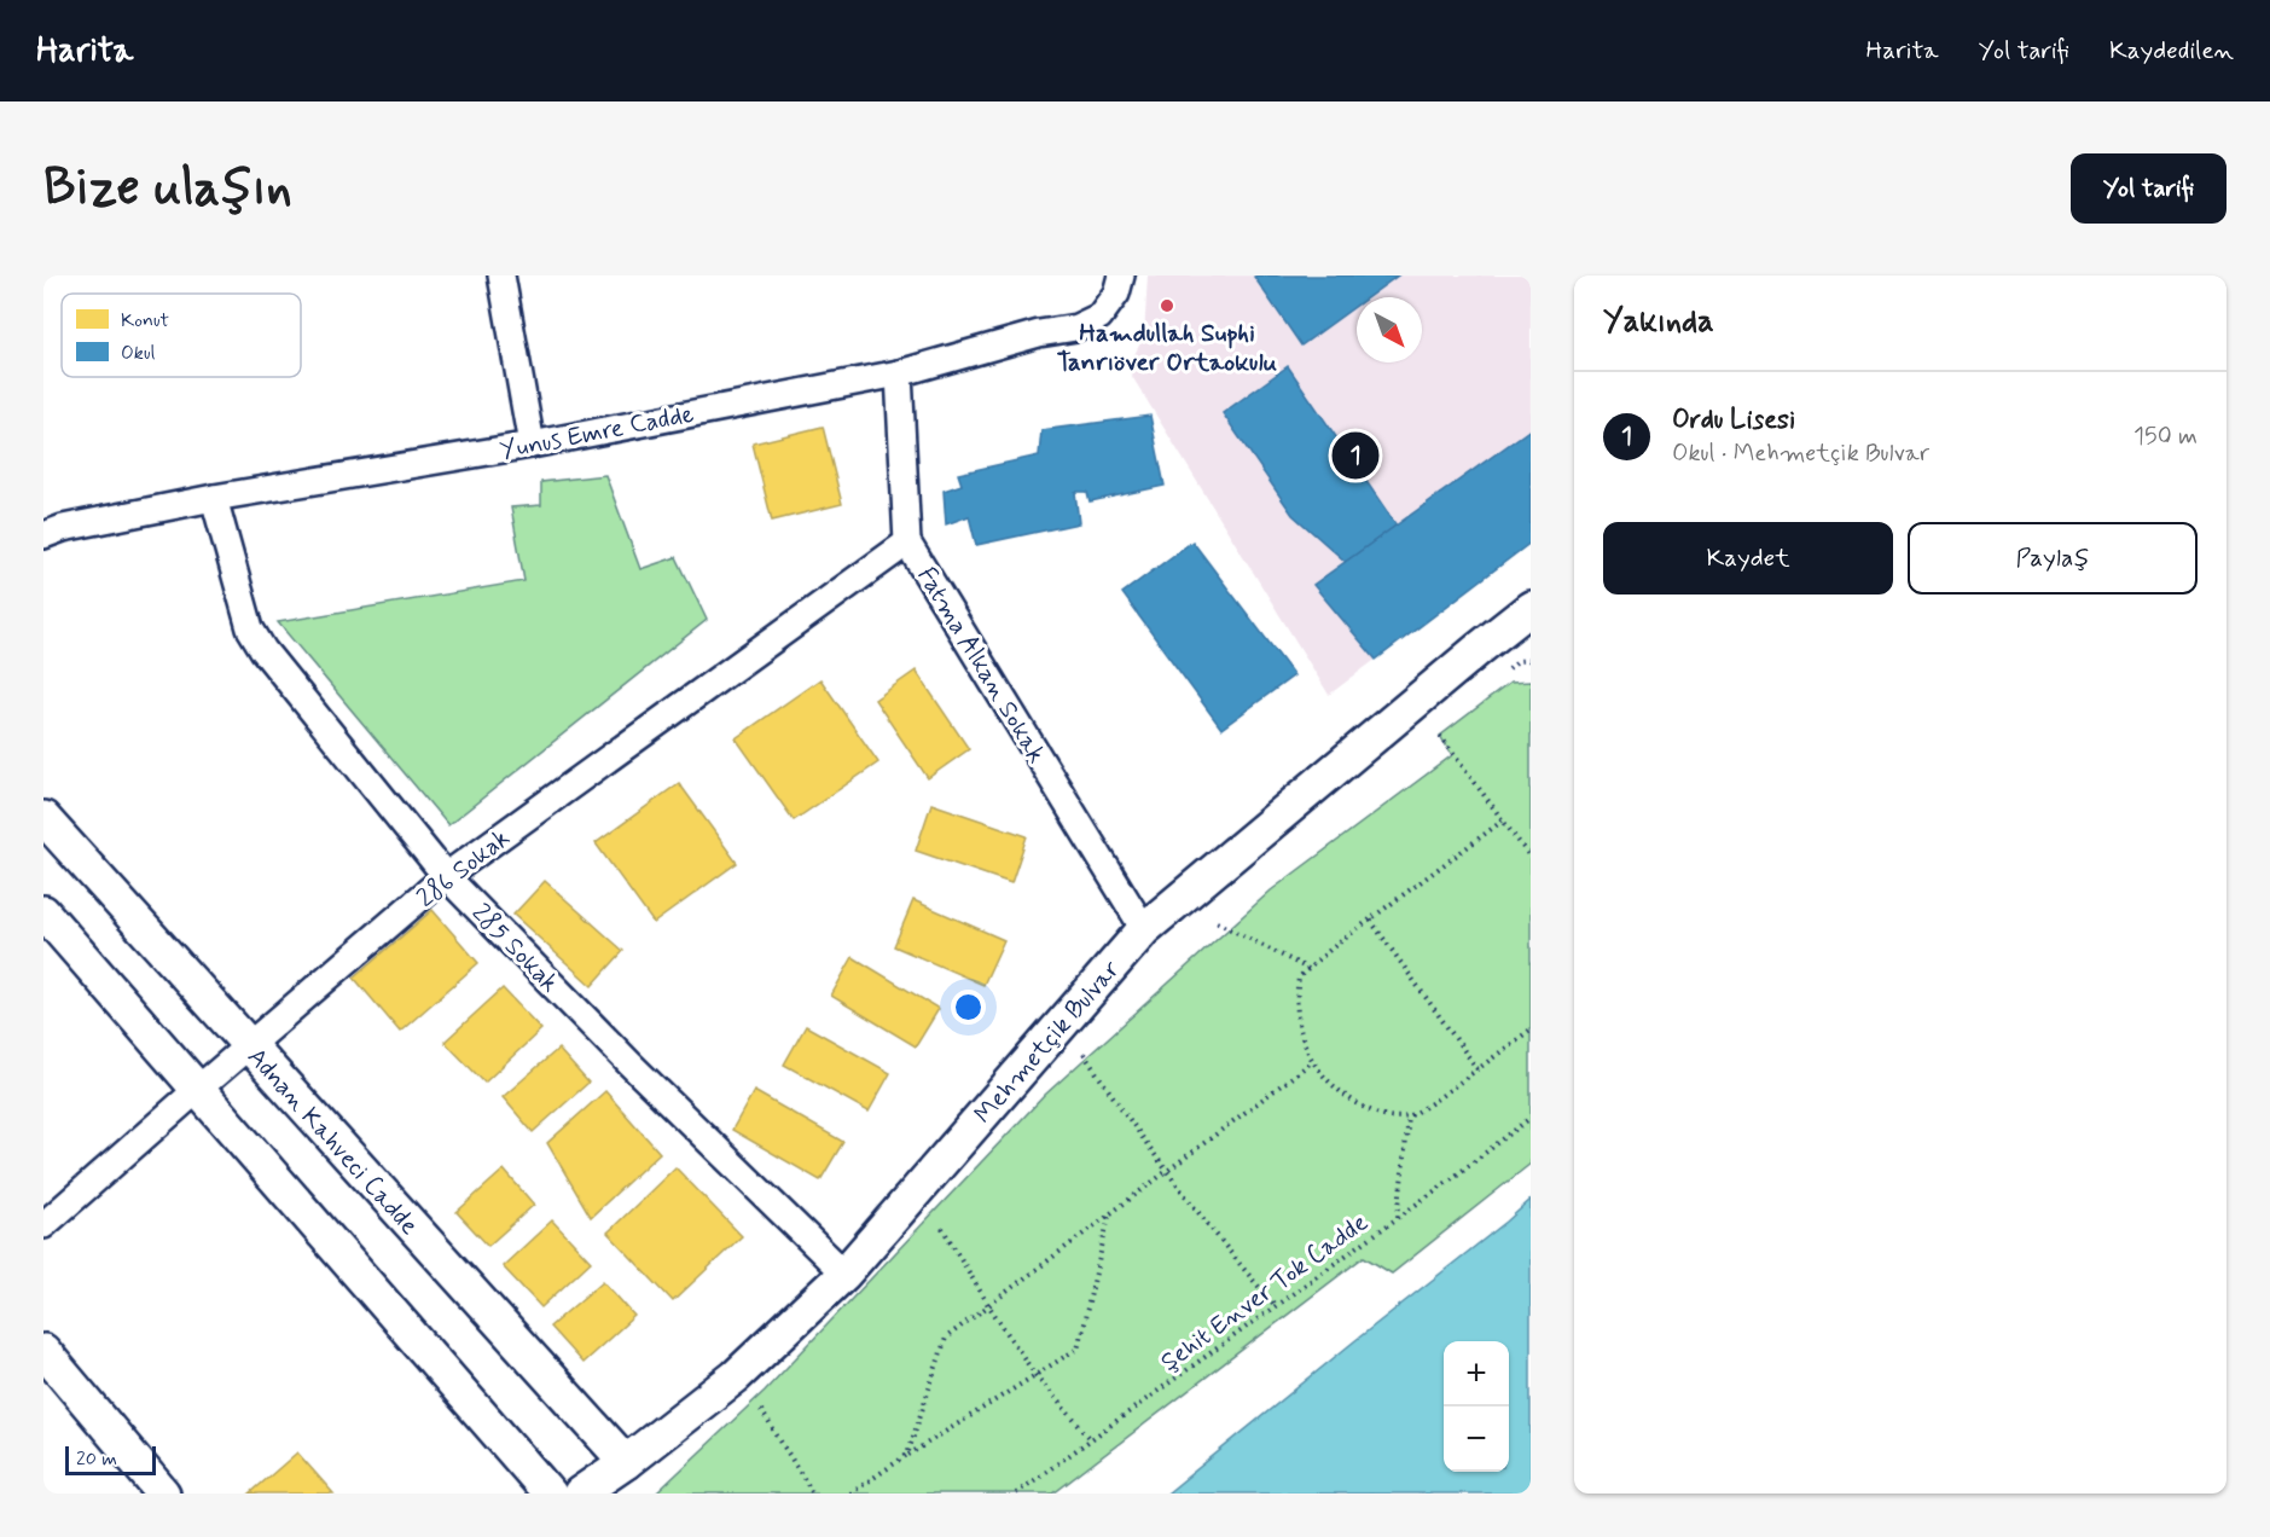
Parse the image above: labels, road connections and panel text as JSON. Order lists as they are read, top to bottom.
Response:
{
  "streets": {
    "street": [
      "Yunus Emre Cadde",
      "Fatma Alkan Sokak",
      "286 Sokak",
      "285 Sokak",
      "Mehmetçik Bulvar",
      "Adnan Kahveci Cadde"
    ],
    "path": ["Şehit Enver Tok Cadde"]
  },
  "crossings": [
    ["Yunus Emre Cadde", "Fatma Alkan Sokak"],
    ["Yunus Emre Cadde", "285 Sokak"],
    ["Fatma Alkan Sokak", "286 Sokak"],
    ["Fatma Alkan Sokak", "Mehmetçik Bulvar"],
    ["286 Sokak", "285 Sokak"],
    ["286 Sokak", "Adnan Kahveci Cadde"],
    ["285 Sokak", "Mehmetçik Bulvar"],
    ["Mehmetçik Bulvar", "Adnan Kahveci Cadde"]
  ],
  "places": ["Hamdullah Suphi Tanrıöver Ortaokulu"],
  "legend": ["Konut", "Okul"],
  "scale_bar": "20 m",
  "north": "bottom right",
  "page": {
    "header": "Harita",
    "nav": ["Harita", "Yol tarifi", "Kaydedilen"],
    "buttons": [
      "Yol tarifi",
      ["Kaydet", "Paylaş"]
    ],
    "title": "Bize ulaşın",
    "heading": "Yakında",
    "list": [
      {
        "mark": "1",
        "name": "Ordu Lisesi",
        "note": "Okul · Mehmetçik Bulvar",
        "value": "150 m"
      }
    ],
    "pins": "1",
    "map_buttons": ["+", "−"],
    "scale": "20 m"
  }
}
